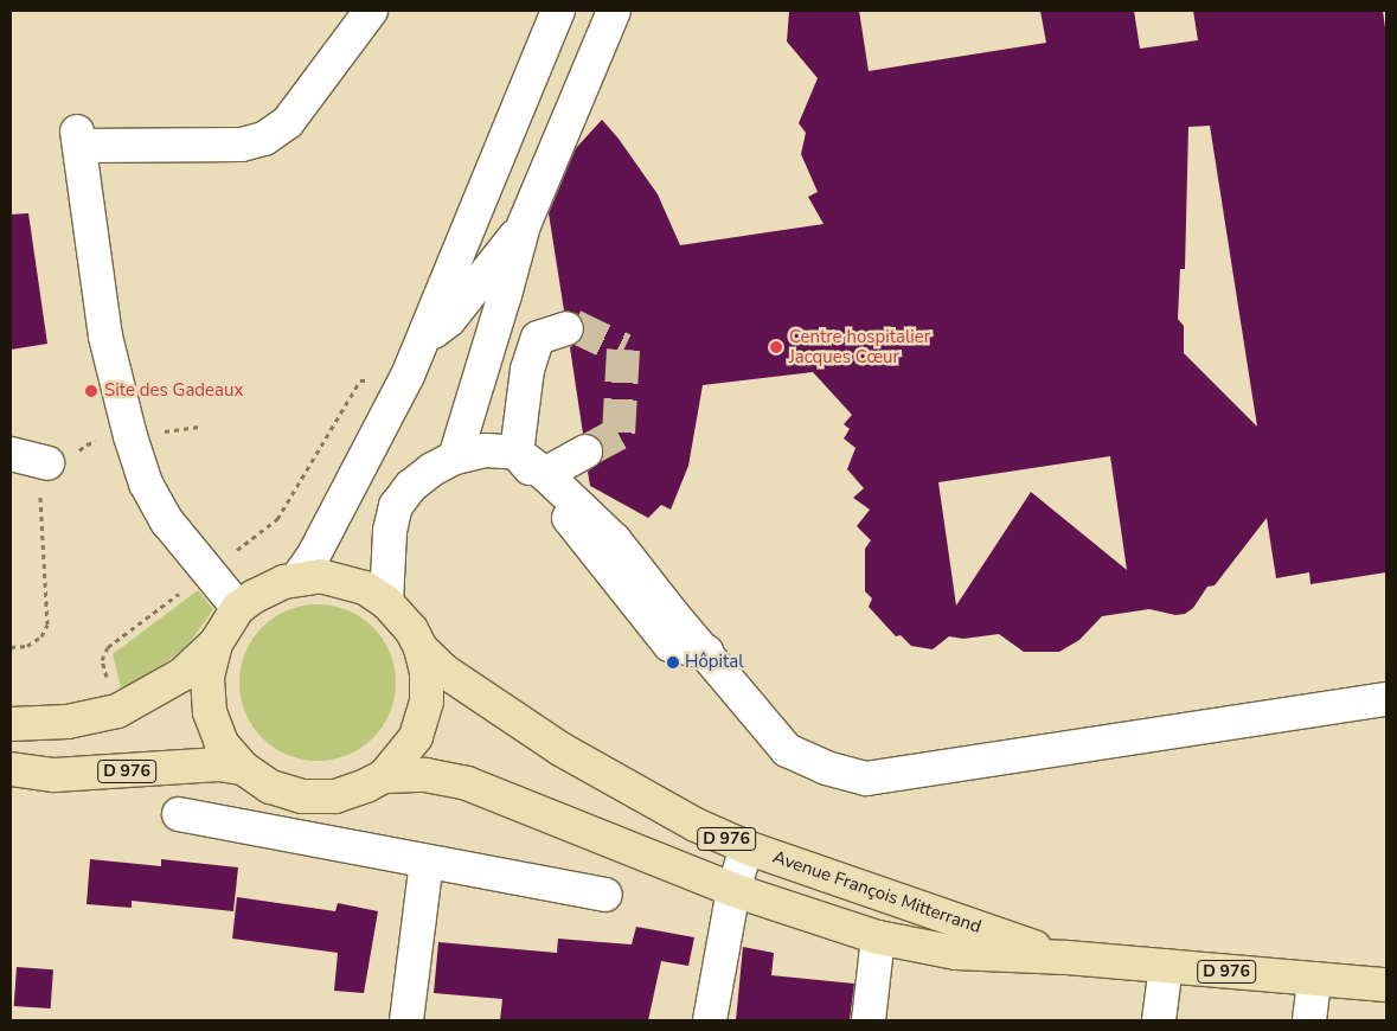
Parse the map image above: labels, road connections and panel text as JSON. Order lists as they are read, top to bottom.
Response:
{
  "streets": {
    "main road": ["D 976", "Avenue François Mitterrand"]
  },
  "places": ["Centre hospitalier Jacques Cœur", "Site des Gadeaux", "Hôpital"]
}
